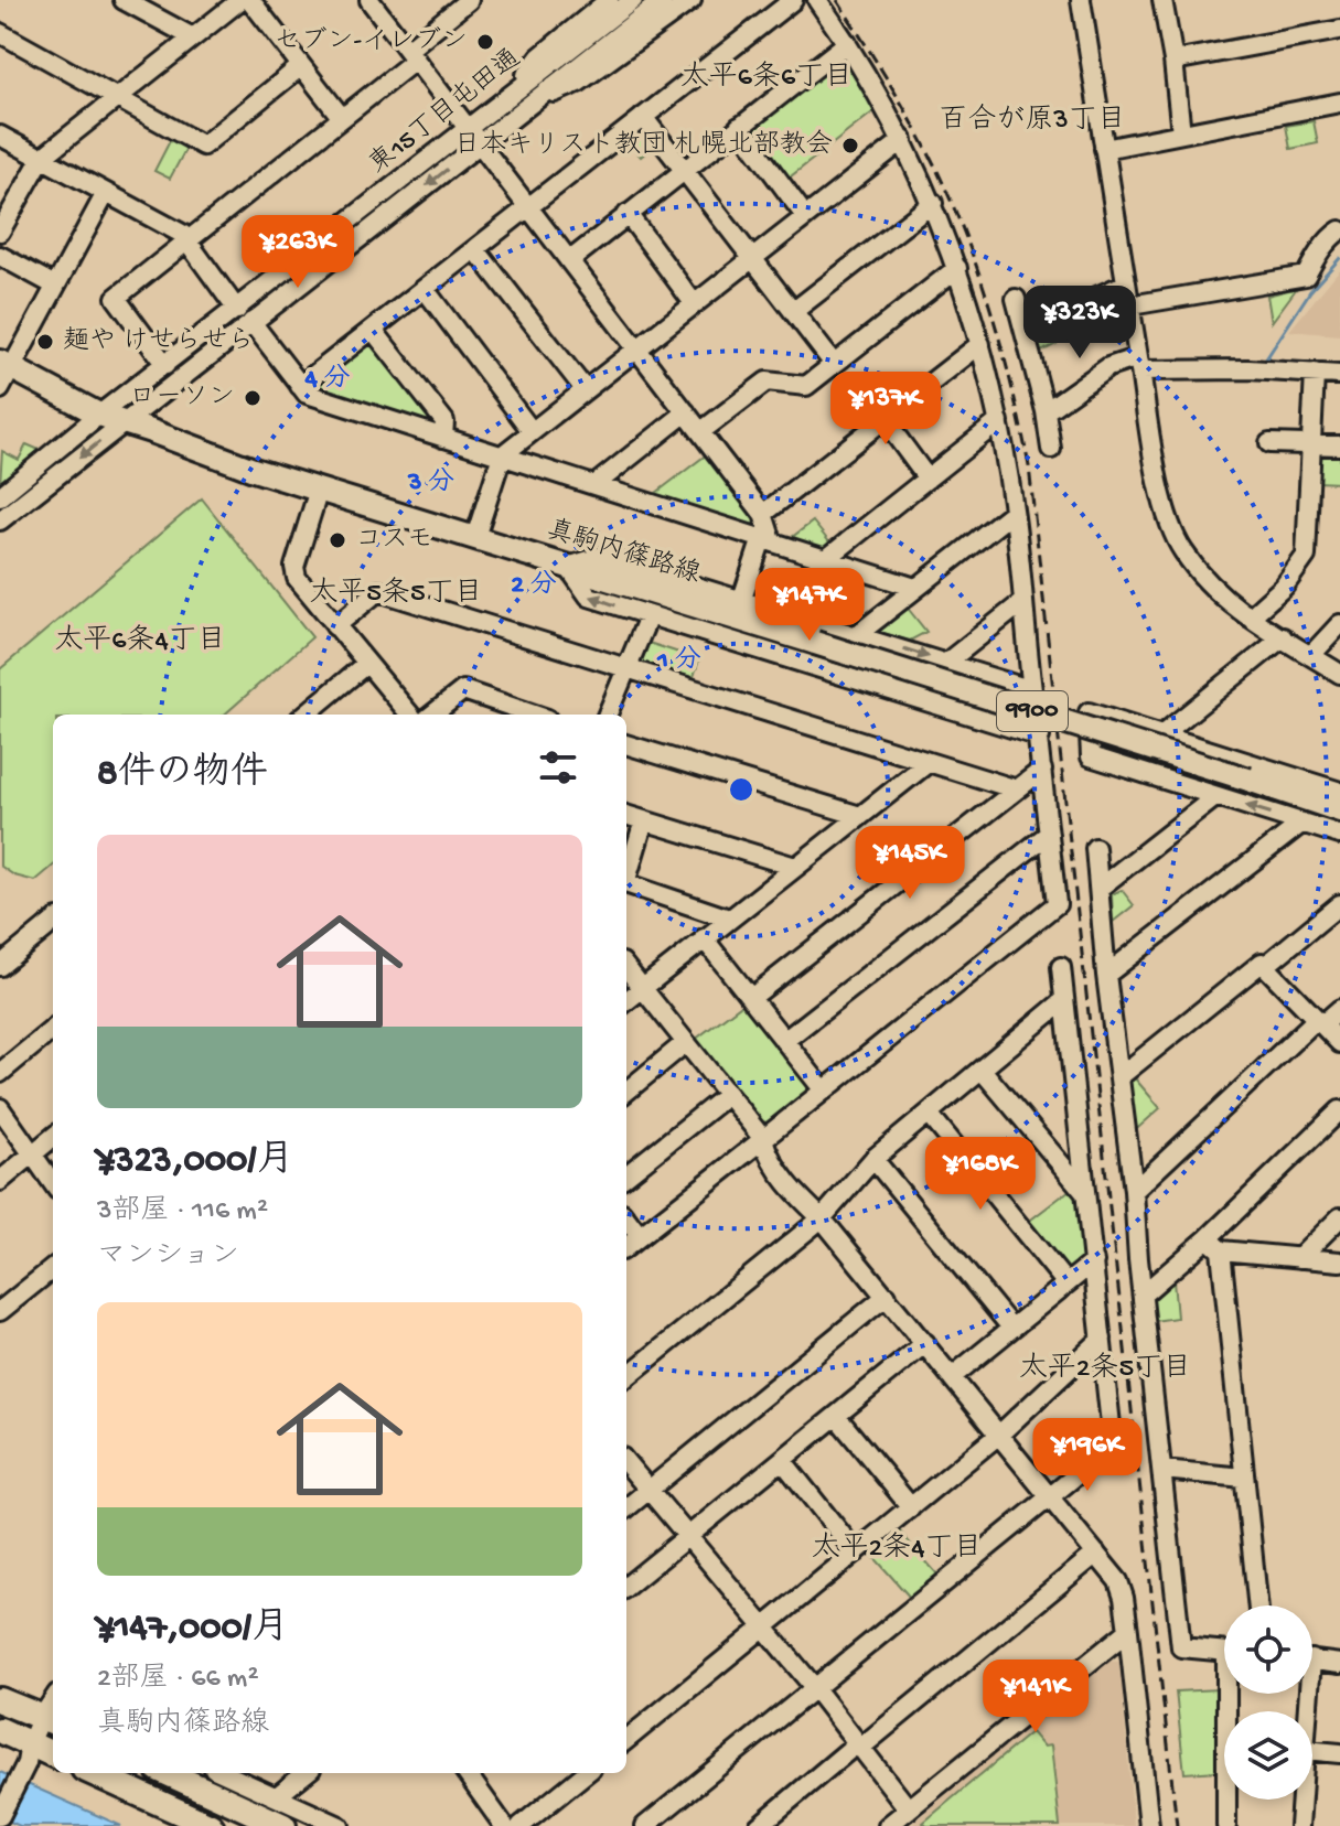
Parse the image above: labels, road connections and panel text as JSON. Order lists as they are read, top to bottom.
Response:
{
  "streets": {
    "main road": ["真駒内篠路線", "9900"],
    "street": ["東15丁目屯田通"]
  },
  "crossings": [
    ["東15丁目屯田通", "真駒内篠路線"]
  ],
  "districts": [
    "太平6条6丁目",
    "百合が原3丁目",
    "太平5条5丁目",
    "太平6条4丁目",
    "太平2条5丁目",
    "太平2条4丁目"
  ],
  "places": [
    "セブン-イレブン",
    "日本キリスト教団 札幌北部教会",
    "麺や けせらせら",
    "ローソン",
    "コスモ"
  ],
  "page": {
    "price": [
      "¥263K",
      "¥323K",
      "¥137K",
      "¥147K",
      "¥145K",
      "¥168K",
      "¥196K",
      "¥141K"
    ],
    "heading": "8件の物件",
    "list": [
      {
        "name": "¥323,000/月",
        "note": "3部屋 · 116 m² · マンション"
      },
      {
        "name": "¥147,000/月",
        "note": "2部屋 · 66 m² · 真駒内篠路線"
      }
    ]
  },
  "rings": [
    "4 分",
    "3 分",
    "2 分",
    "1 分"
  ]
}
